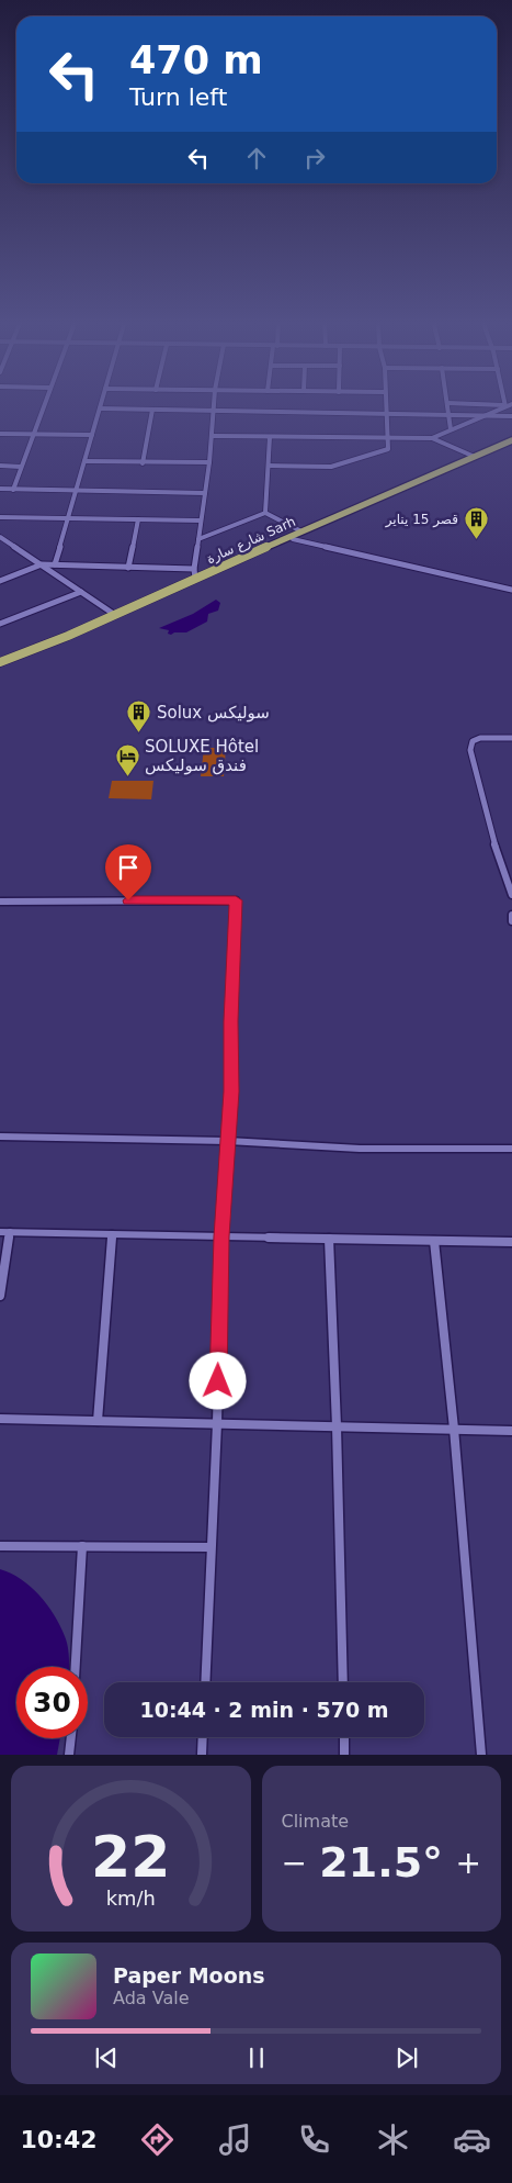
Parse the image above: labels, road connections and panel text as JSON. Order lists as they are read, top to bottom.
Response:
{
  "streets": {
    "highway": ["شارع سارة Sarh"]
  },
  "places": {
    "building": ["قصر 15 يناير", "Solux سوليكس"],
    "hotel": ["SOLUXE Hôtel فندق سوليكس"]
  },
  "page": {
    "turn": ["470 m", "Turn left"],
    "limit": "30",
    "trip": "10:44 · 2 min · 570 m",
    "tile": "Climate",
    "heat": ["−", "21.5°", "+"],
    "song": ["Paper Moons", "Ada Vale"],
    "tabs": "10:42",
    "gauge": ["22", "km/h"]
  }
}
